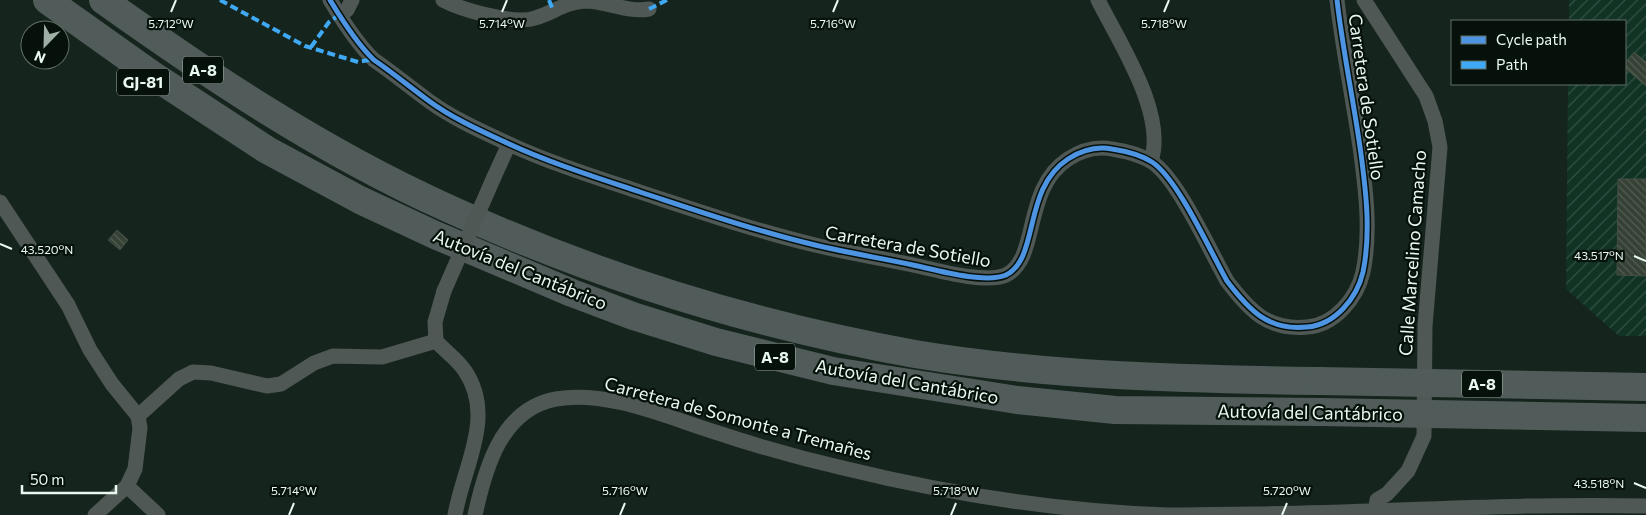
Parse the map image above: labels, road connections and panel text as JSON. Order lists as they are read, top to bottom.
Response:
{
  "streets": {
    "highway": ["A-8", "GJ-81", "Autovía del Cantábrico"],
    "street": ["Carretera de Sotiello", "Calle Marcelino Camacho", "Carretera de Somonte a Tremañes"]
  },
  "crossings": [
    ["GJ-81", "Autovía del Cantábrico"],
    ["Calle Marcelino Camacho", "Carretera de Somonte a Tremañes"]
  ],
  "legend": ["Cycle path", "Path"],
  "scale_bar": "50 m",
  "north": "bottom left",
  "coordinates": [
    "5.712°W",
    "5.716°W",
    "5.714°W",
    "5.718°W",
    "43.520°N",
    "43.517°N",
    "43.518°N",
    "5.720°W"
  ]
}
